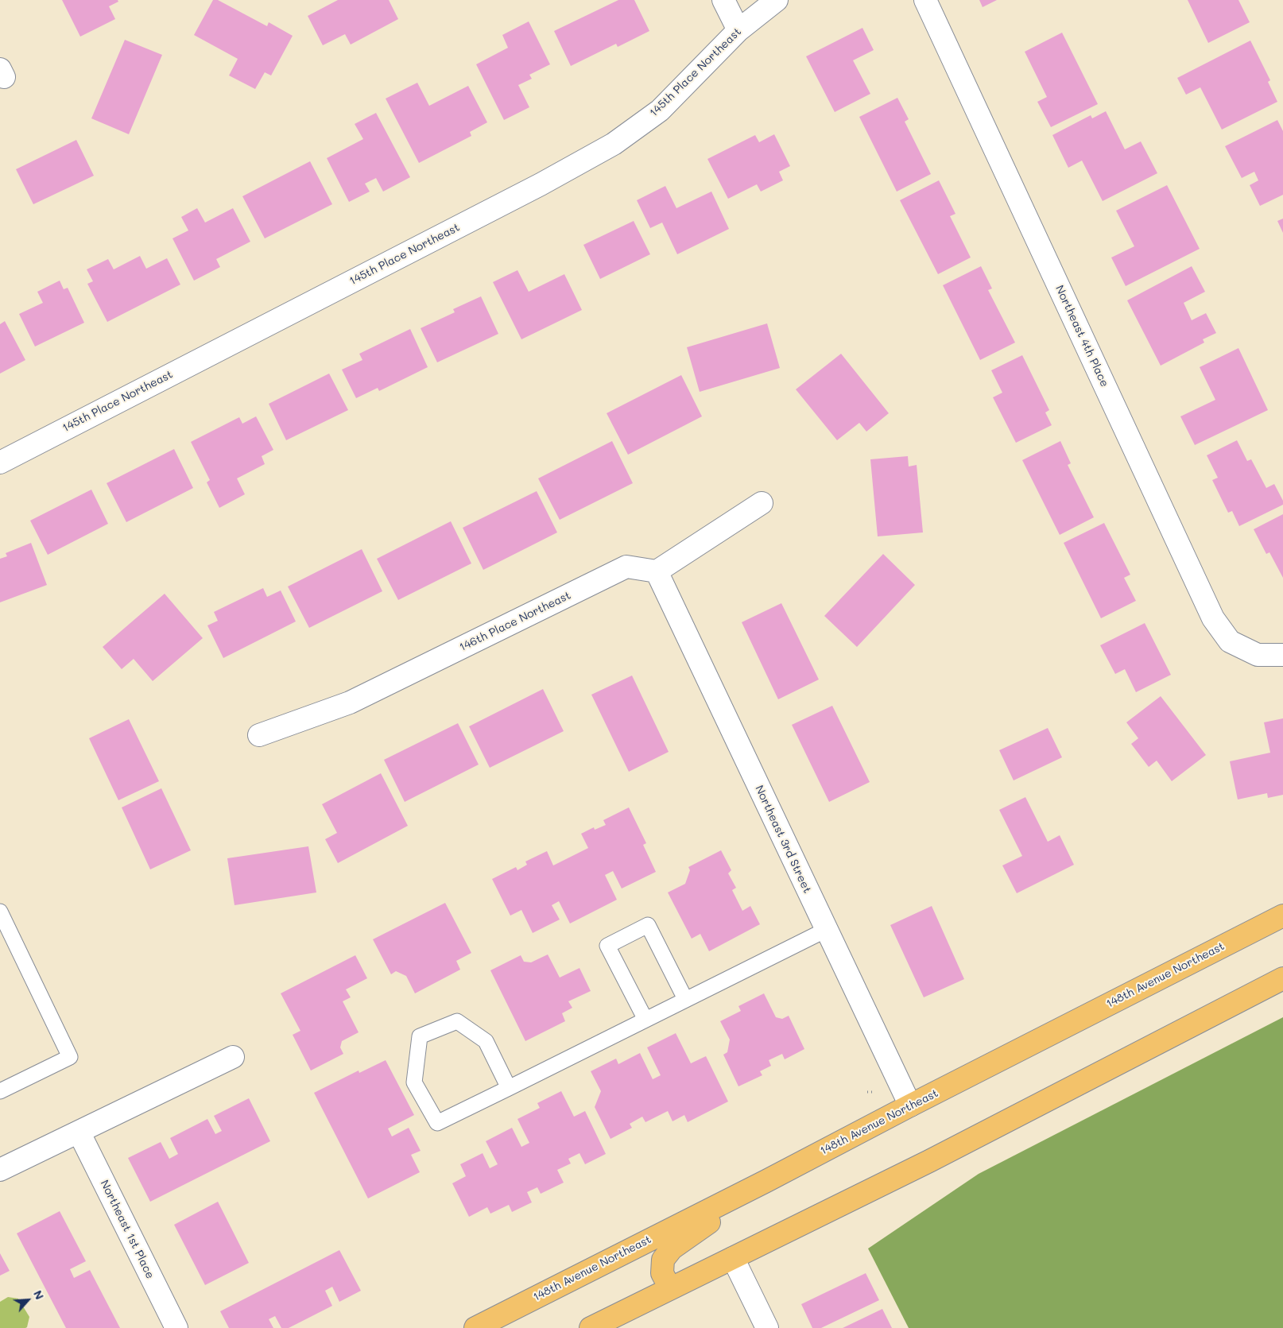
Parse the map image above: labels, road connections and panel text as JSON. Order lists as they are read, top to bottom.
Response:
{
  "streets": {
    "main road": ["148th Avenue Northeast"],
    "street": [
      "145th Place Northeast",
      "Northeast 4th Place",
      "146th Place Northeast",
      "Northeast 3rd Street",
      "Northeast 1st Place"
    ]
  },
  "crossings": [
    ["146th Place Northeast", "Northeast 3rd Street"],
    ["Northeast 3rd Street", "148th Avenue Northeast"]
  ],
  "north": "top right"
}
